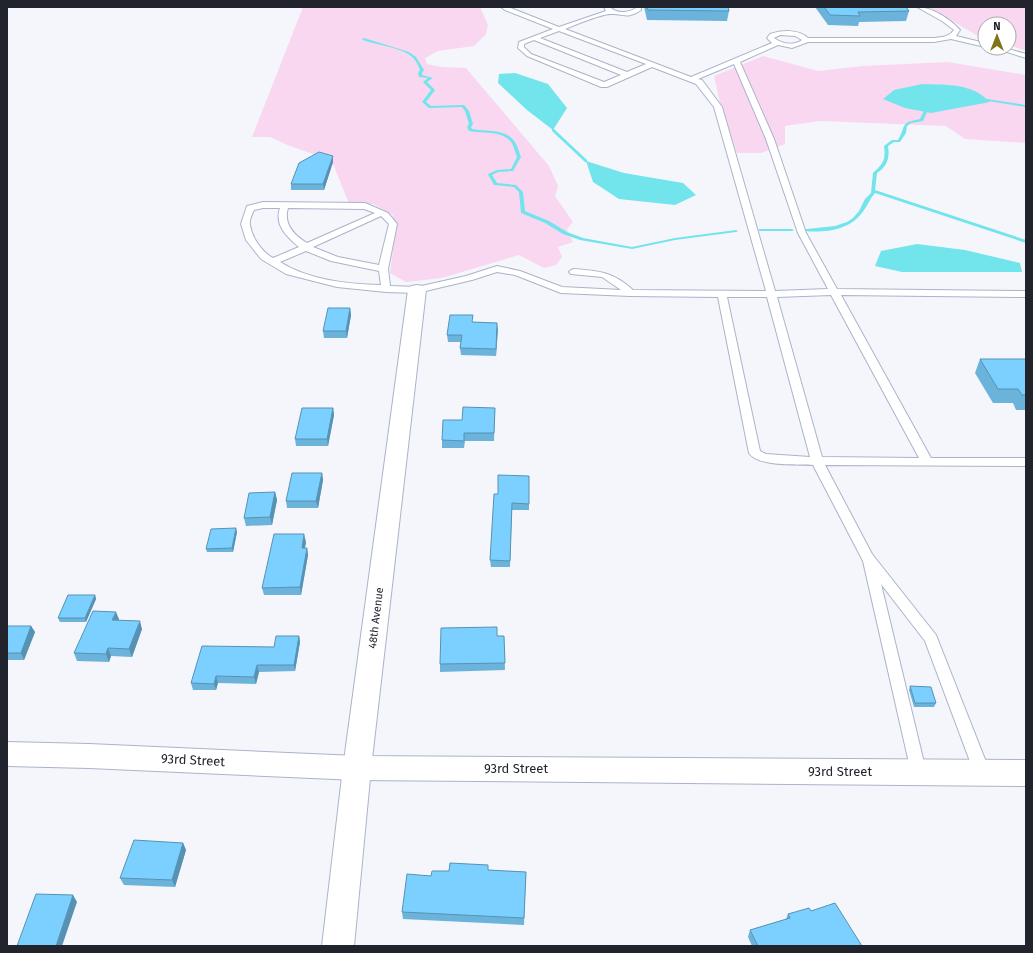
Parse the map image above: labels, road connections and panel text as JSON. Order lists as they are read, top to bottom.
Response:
{
  "streets": {
    "street": ["48th Avenue", "93rd Street"]
  },
  "crossings": [
    ["48th Avenue", "93rd Street"]
  ],
  "north": "top"
}
